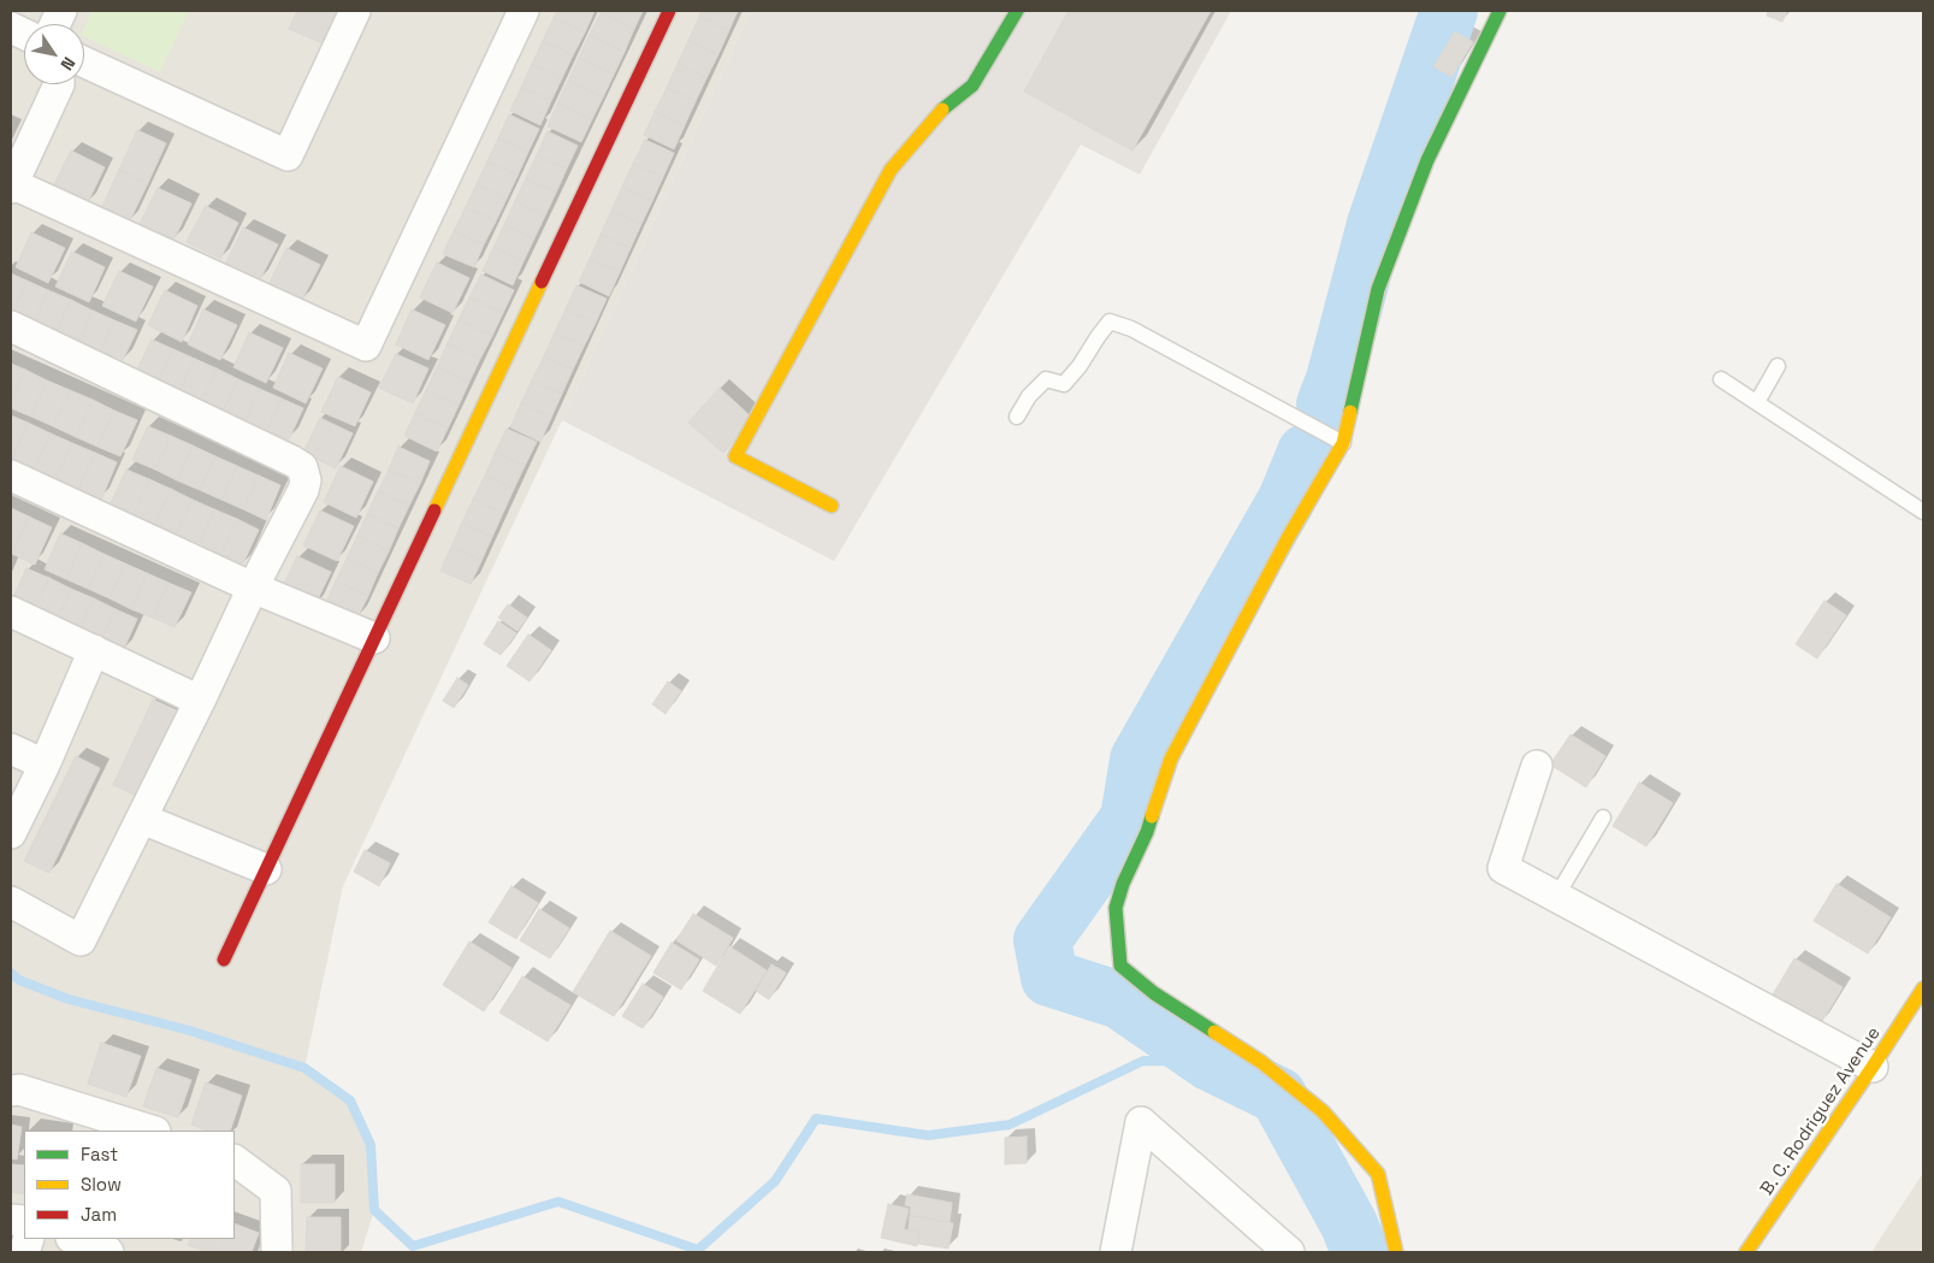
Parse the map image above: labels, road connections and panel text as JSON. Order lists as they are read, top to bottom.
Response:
{
  "streets": {
    "street": ["B. C. Rodriguez Avenue"]
  },
  "legend": ["Fast", "Slow", "Jam"],
  "north": "bottom right"
}
